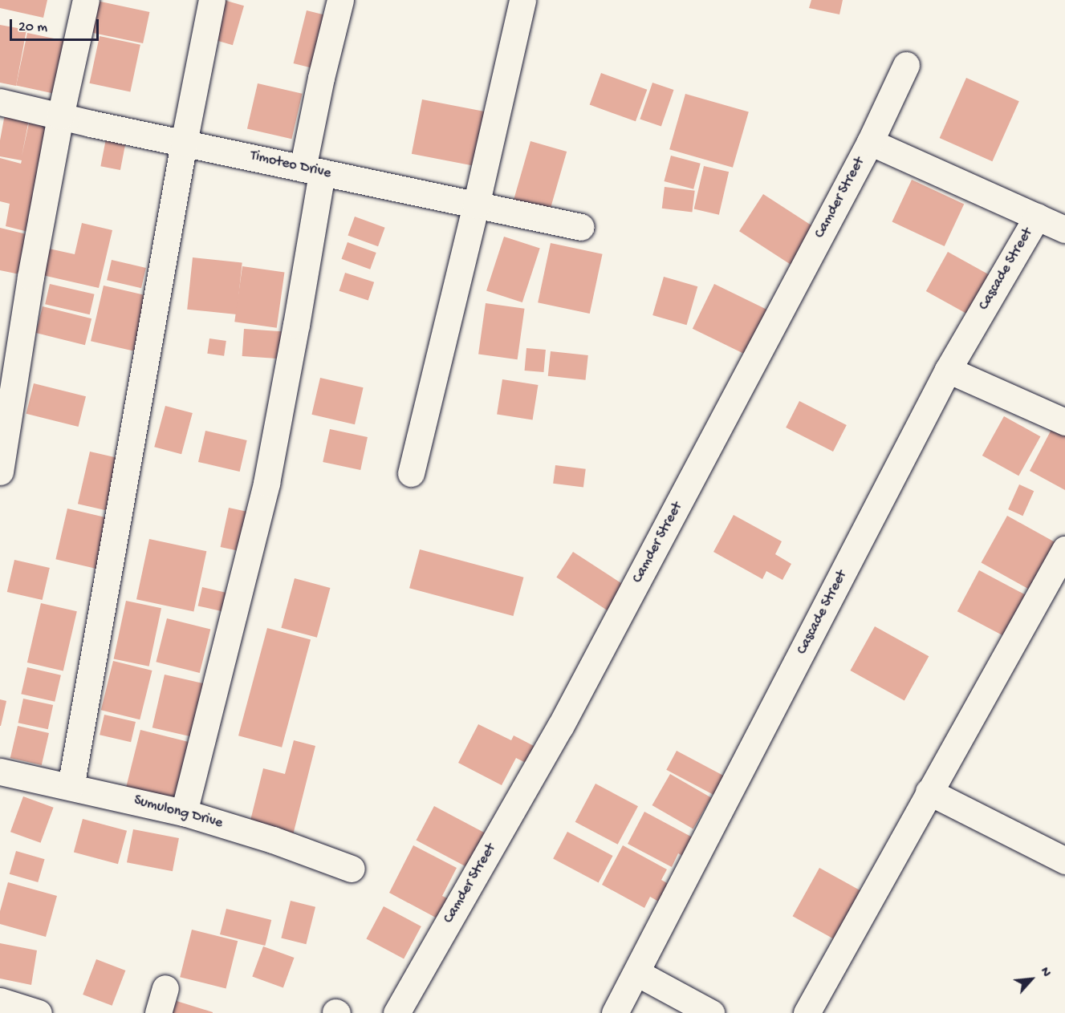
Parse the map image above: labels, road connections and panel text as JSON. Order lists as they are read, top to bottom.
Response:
{
  "streets": {
    "street": [
      "Timoteo Drive",
      "Camder Street",
      "Cascade Street",
      "Sumulong Drive"
    ]
  },
  "scale_bar": "20 m",
  "north": "top right"
}
